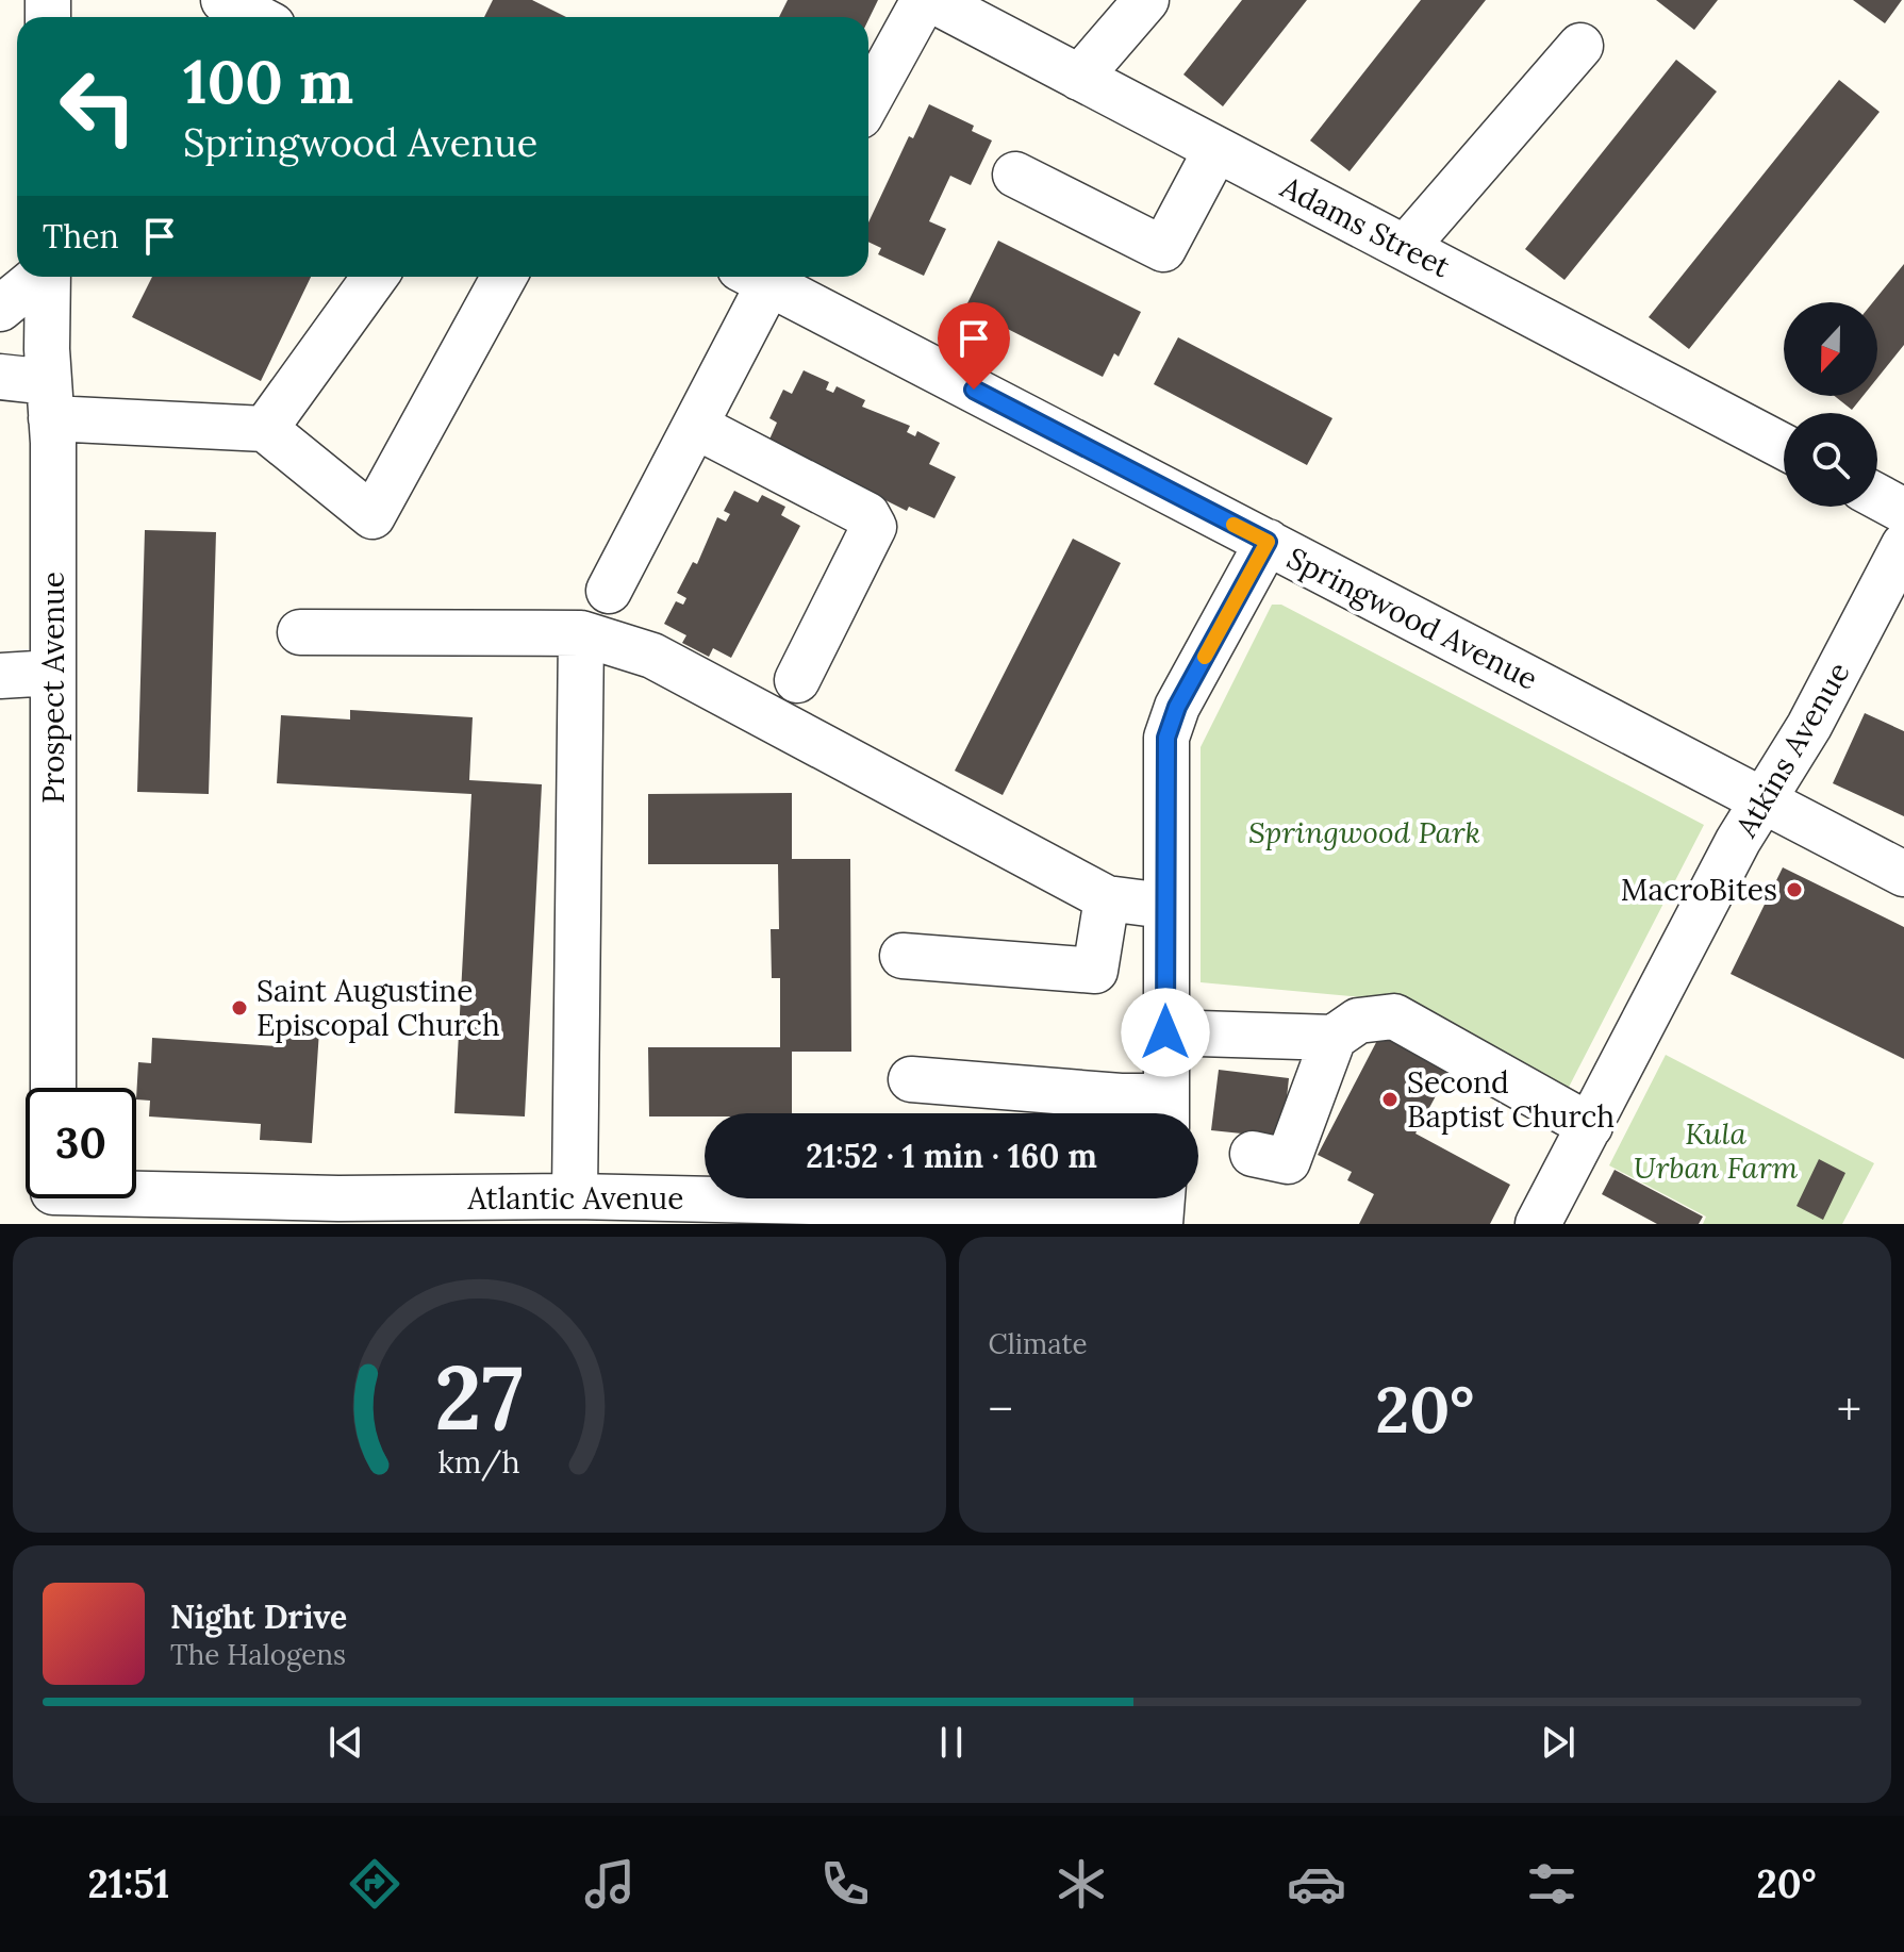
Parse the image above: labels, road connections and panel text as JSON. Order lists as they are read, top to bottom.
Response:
{
  "streets": {
    "street": [
      "Adams Street",
      "Springwood Avenue",
      "Prospect Avenue",
      "Atkins Avenue",
      "Atlantic Avenue"
    ]
  },
  "crossings": [
    ["Springwood Avenue", "Atkins Avenue"]
  ],
  "parks": ["Springwood Park", "Kula Urban Farm"],
  "places": ["MacroBites", "Saint Augustine Episcopal Church", "Second Baptist Church"],
  "north": "bottom",
  "page": {
    "turn": ["100 m", "Springwood Avenue"],
    "then": "Then",
    "limit": "30",
    "trip": "21:52 · 1 min · 160 m",
    "tile": "Climate",
    "heat": ["−", "20°", "+"],
    "song": ["Night Drive", "The Halogens"],
    "tabs": ["21:51", "20°"],
    "gauge": ["27", "km/h"]
  }
}
